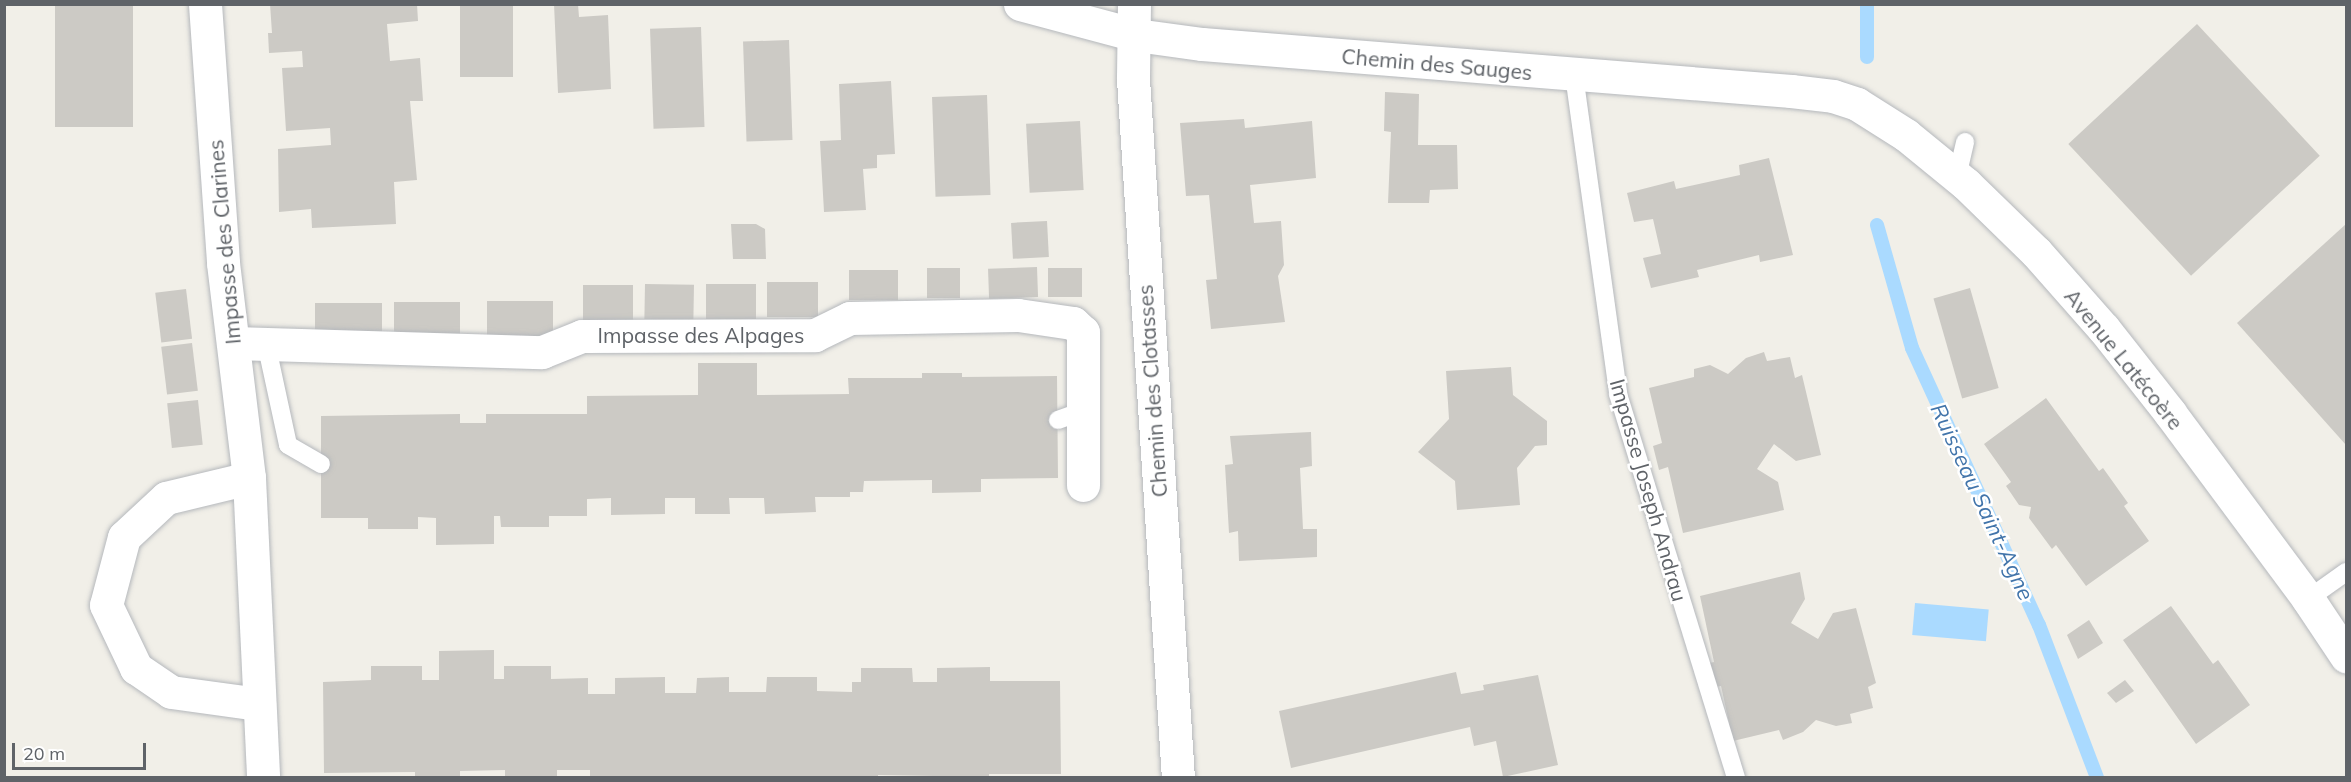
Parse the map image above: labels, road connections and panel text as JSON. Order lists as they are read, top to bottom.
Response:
{
  "streets": {
    "street": [
      "Chemin des Sauges",
      "Impasse des Clarines",
      "Impasse des Alpages",
      "Avenue Latécoère",
      "Chemin des Clotasses"
    ],
    "lane": ["Impasse Joseph Andrau"]
  },
  "crossings": [
    ["Chemin des Sauges", "Avenue Latécoère"],
    ["Chemin des Sauges", "Chemin des Clotasses"],
    ["Chemin des Sauges", "Impasse Joseph Andrau"],
    ["Impasse des Clarines", "Impasse des Alpages"]
  ],
  "water": ["Ruisseau Saint-Agne"],
  "scale_bar": "20 m"
}
